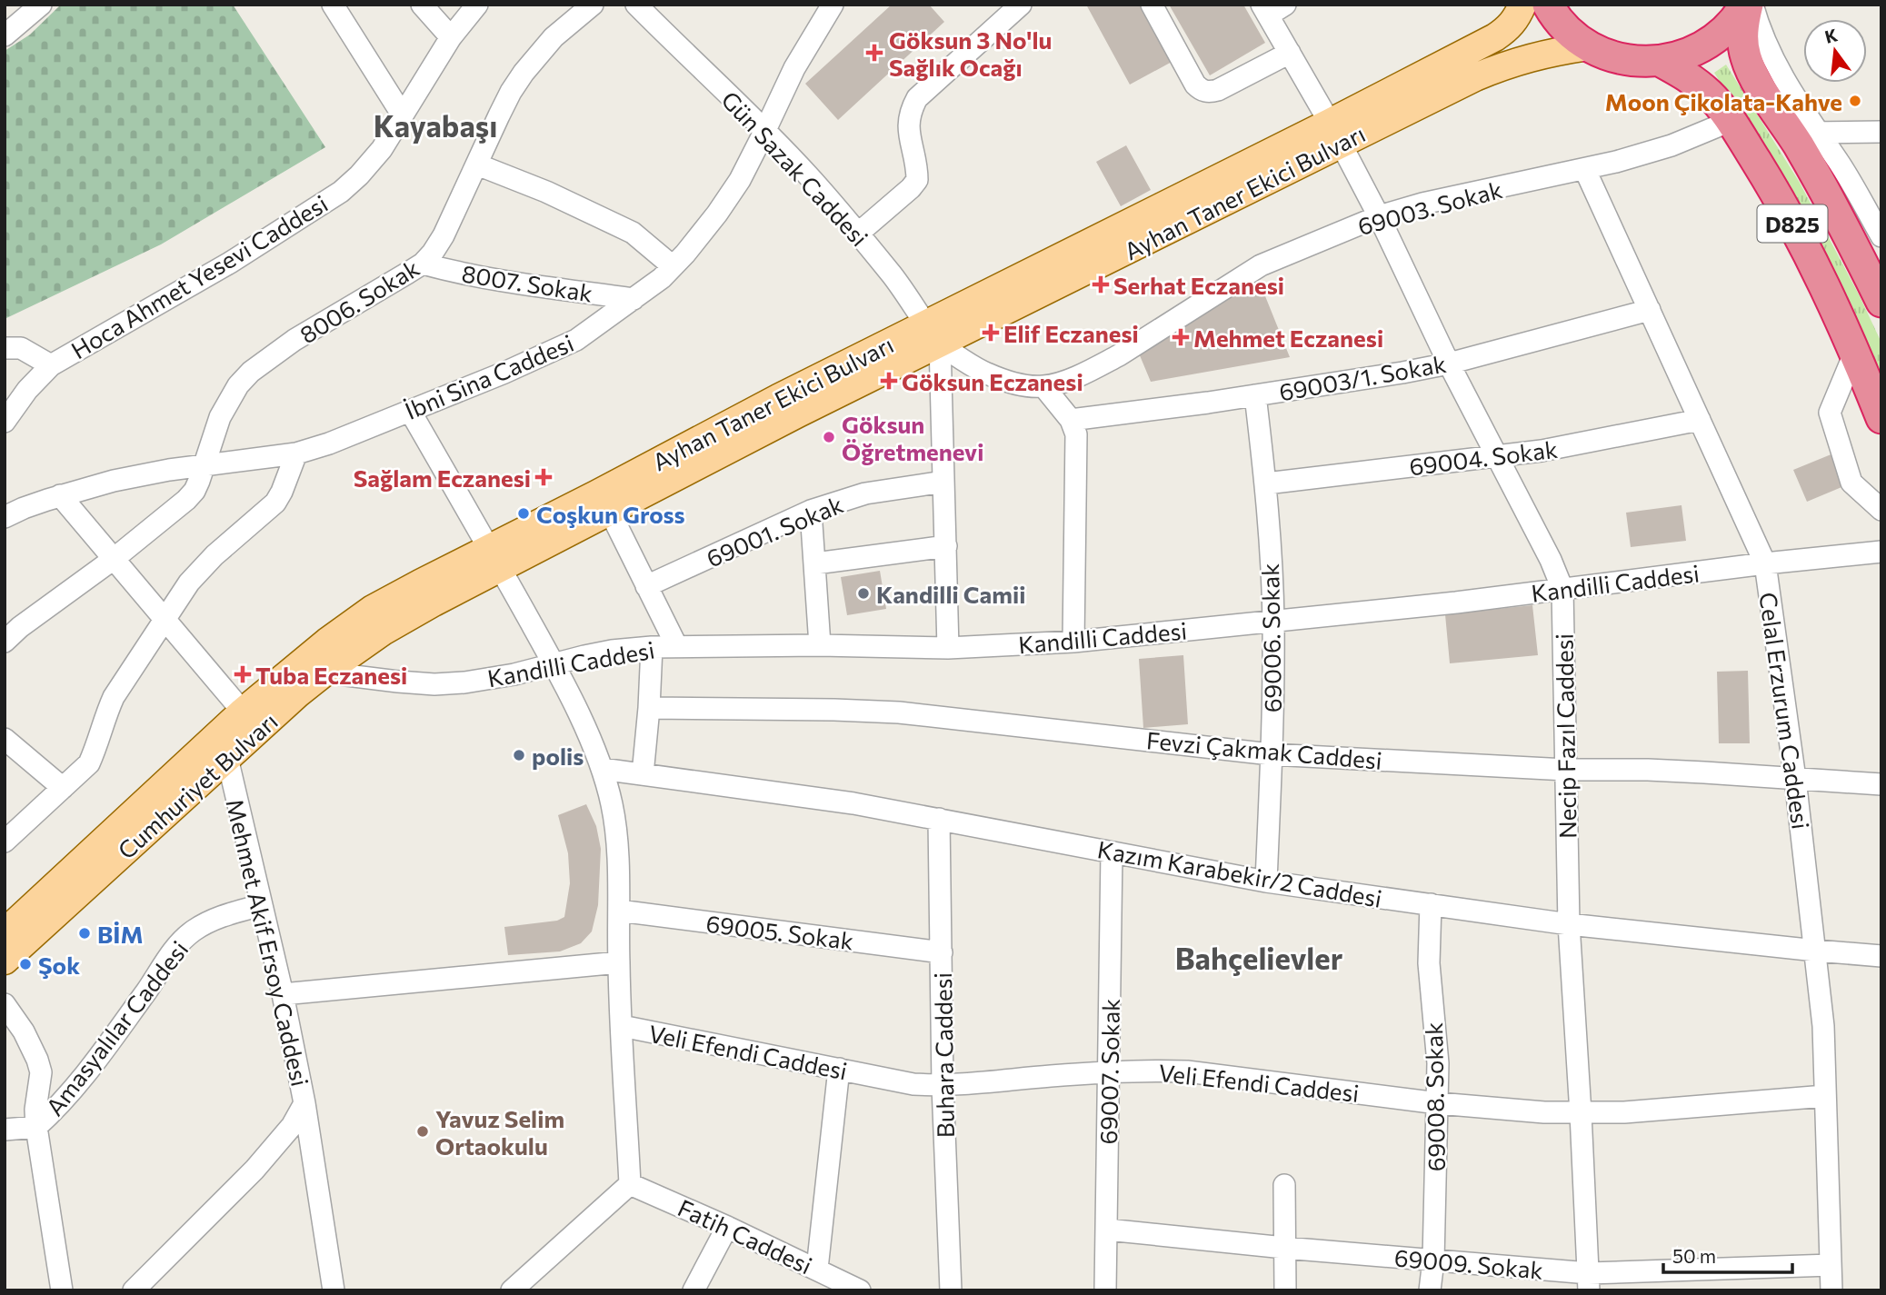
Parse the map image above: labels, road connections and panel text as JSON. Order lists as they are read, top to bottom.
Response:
{
  "streets": {
    "highway": ["D825"],
    "main road": ["Ayhan Taner Ekici Bulvarı", "Cumhuriyet Bulvarı"],
    "street": [
      "Gün Sazak Caddesi",
      "69003. Sokak",
      "Hoca Ahmet Yesevi Caddesi",
      "8007. Sokak",
      "8006. Sokak",
      "İbni Sina Caddesi",
      "69003/1. Sokak",
      "69004. Sokak",
      "69001. Sokak",
      "Kandilli Caddesi",
      "69006. Sokak",
      "Celal Erzurum Caddesi",
      "Necip Fazıl Caddesi",
      "Fevzi Çakmak Caddesi",
      "Kazım Karabekir/2 Caddesi",
      "69005. Sokak",
      "Mehmet Akif Ersoy Caddesi",
      "Amasyalılar Caddesi",
      "Veli Efendi Caddesi",
      "Buhara Caddesi",
      "69007. Sokak",
      "69008. Sokak",
      "Fatih Caddesi",
      "69009. Sokak"
    ]
  },
  "crossings": [
    ["Gün Sazak Caddesi", "Ayhan Taner Ekici Bulvarı"],
    ["Gün Sazak Caddesi", "69003. Sokak"],
    ["Gün Sazak Caddesi", "İbni Sina Caddesi"],
    ["Ayhan Taner Ekici Bulvarı", "69003. Sokak"],
    ["Ayhan Taner Ekici Bulvarı", "Necip Fazıl Caddesi"],
    ["Ayhan Taner Ekici Bulvarı", "Cumhuriyet Bulvarı"],
    ["69003. Sokak", "D825"],
    ["69003. Sokak", "Celal Erzurum Caddesi"],
    ["69003. Sokak", "Necip Fazıl Caddesi"],
    ["8007. Sokak", "8006. Sokak"],
    ["8007. Sokak", "İbni Sina Caddesi"],
    ["8006. Sokak", "İbni Sina Caddesi"],
    ["69003/1. Sokak", "69006. Sokak"],
    ["69003/1. Sokak", "Celal Erzurum Caddesi"],
    ["69003/1. Sokak", "Necip Fazıl Caddesi"],
    ["69004. Sokak", "69006. Sokak"],
    ["69004. Sokak", "Celal Erzurum Caddesi"],
    ["69004. Sokak", "Necip Fazıl Caddesi"],
    ["Kandilli Caddesi", "69006. Sokak"],
    ["Kandilli Caddesi", "Celal Erzurum Caddesi"],
    ["Kandilli Caddesi", "Necip Fazıl Caddesi"],
    ["Kandilli Caddesi", "Cumhuriyet Bulvarı"],
    ["69006. Sokak", "Fevzi Çakmak Caddesi"],
    ["69006. Sokak", "Kazım Karabekir/2 Caddesi"],
    ["Celal Erzurum Caddesi", "Fevzi Çakmak Caddesi"],
    ["Celal Erzurum Caddesi", "Kazım Karabekir/2 Caddesi"],
    ["Celal Erzurum Caddesi", "Veli Efendi Caddesi"],
    ["Celal Erzurum Caddesi", "69009. Sokak"],
    ["Necip Fazıl Caddesi", "Fevzi Çakmak Caddesi"],
    ["Necip Fazıl Caddesi", "Kazım Karabekir/2 Caddesi"],
    ["Necip Fazıl Caddesi", "Veli Efendi Caddesi"],
    ["Necip Fazıl Caddesi", "69009. Sokak"],
    ["Cumhuriyet Bulvarı", "Mehmet Akif Ersoy Caddesi"],
    ["Kazım Karabekir/2 Caddesi", "Buhara Caddesi"],
    ["Kazım Karabekir/2 Caddesi", "69007. Sokak"],
    ["Kazım Karabekir/2 Caddesi", "69008. Sokak"],
    ["69005. Sokak", "Buhara Caddesi"],
    ["Mehmet Akif Ersoy Caddesi", "Amasyalılar Caddesi"],
    ["Veli Efendi Caddesi", "Buhara Caddesi"],
    ["Veli Efendi Caddesi", "69007. Sokak"],
    ["Veli Efendi Caddesi", "69008. Sokak"],
    ["69007. Sokak", "69009. Sokak"],
    ["69008. Sokak", "69009. Sokak"]
  ],
  "districts": ["Kayabaşı", "Bahçelievler"],
  "places": {
    "health": [
      "Göksun 3 No'lu Sağlık Ocağı",
      "Serhat Eczanesi",
      "Elif Eczanesi",
      "Mehmet Eczanesi",
      "Göksun Eczanesi",
      "Sağlam Eczanesi",
      "Tuba Eczanesi"
    ],
    "other": [
      "Moon Çikolata-Kahve",
      "Göksun Öğretmenevi",
      "Coşkun Gross",
      "Kandilli Camii",
      "polis",
      "BİM",
      "Şok",
      "Yavuz Selim Ortaokulu"
    ]
  },
  "scale_bar": "50 m",
  "north": "top"
}
